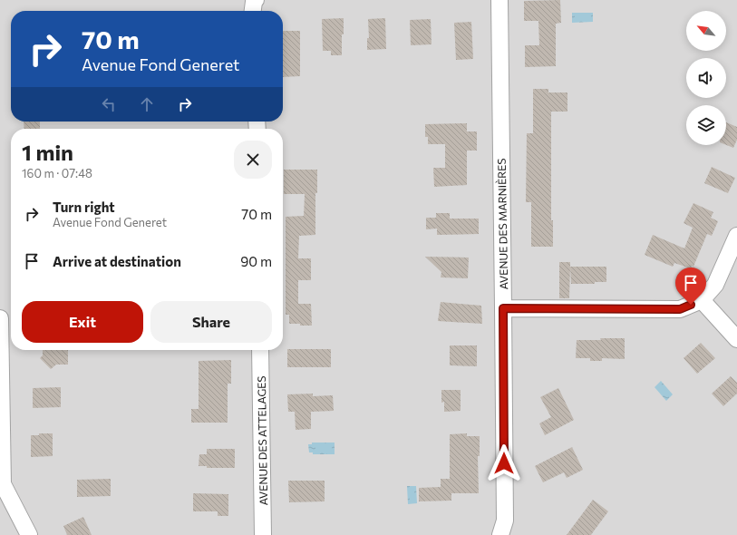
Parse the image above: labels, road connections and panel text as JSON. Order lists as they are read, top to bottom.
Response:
{
  "streets": {
    "street": ["AVENUE DES MARNIÈRES", "AVENUE DES ATTELAGES"]
  },
  "north": "top left",
  "page": {
    "turn": ["70 m", "Avenue Fond Generet"],
    "heading": ["1 min", "160 m · 07:48"],
    "list": [
      {
        "name": "Turn right",
        "note": "Avenue Fond Generet",
        "value": "70 m"
      },
      {
        "name": "Arrive at destination",
        "value": "90 m"
      }
    ],
    "buttons": ["Exit", "Share"]
  }
}
